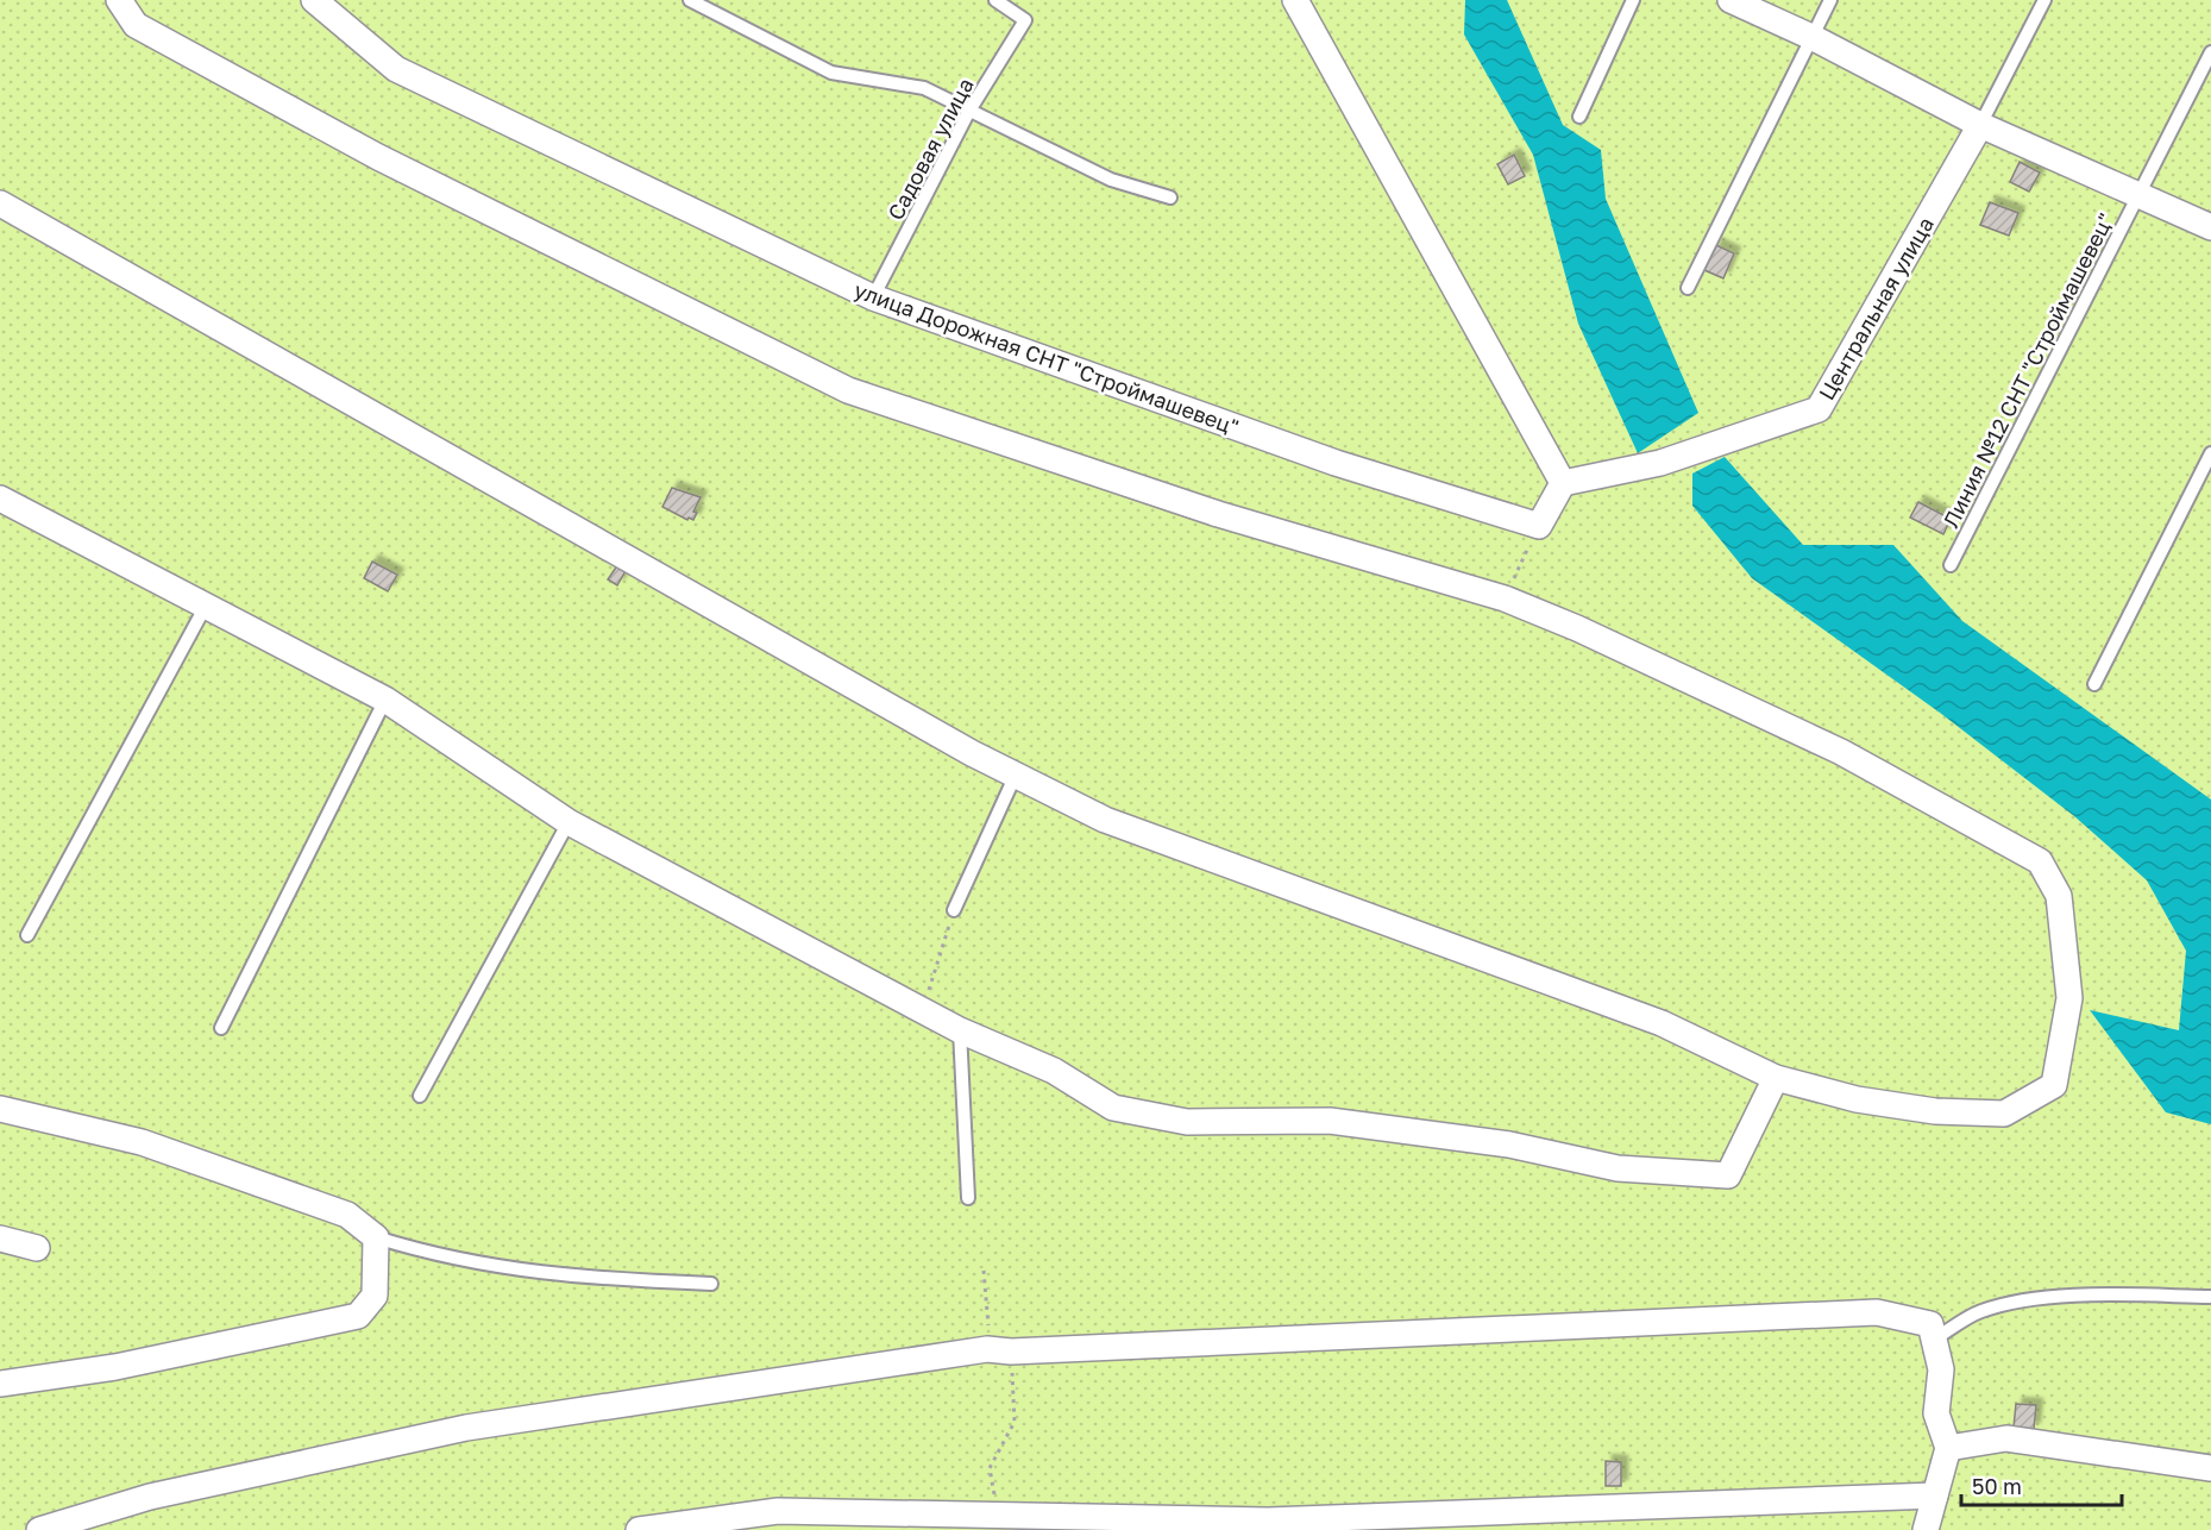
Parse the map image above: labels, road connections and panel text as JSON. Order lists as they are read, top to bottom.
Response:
{
  "streets": {
    "street": ["Центральная улица", "улица Дорожная СНТ \"Строймашевец\""],
    "lane": ["Садовая улица", "Линия №12 СНТ \"Строймашевец\""]
  },
  "crossings": [
    ["Садовая улица", "улица Дорожная СНТ \"Строймашевец\""]
  ],
  "scale_bar": "50 m"
}
